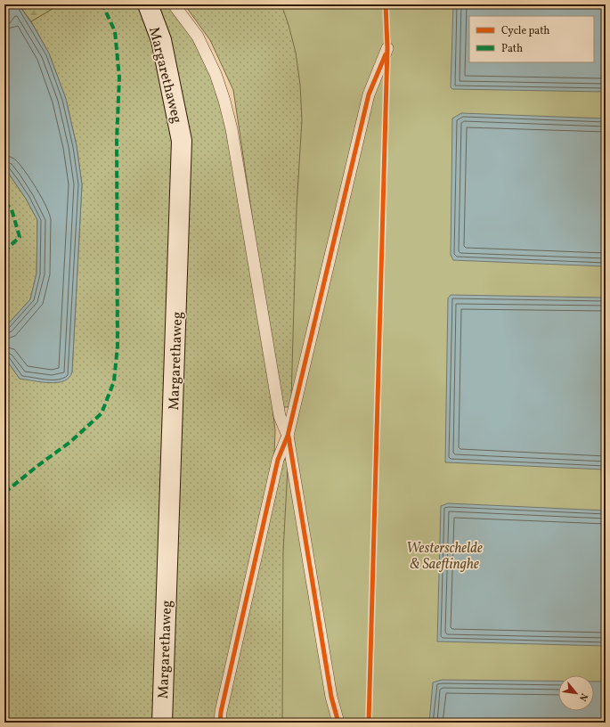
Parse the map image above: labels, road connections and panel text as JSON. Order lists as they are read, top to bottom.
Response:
{
  "streets": {
    "street": ["Margarethaweg"]
  },
  "parks": ["Westerschelde & Saeftinghe"],
  "legend": ["Cycle path", "Path"],
  "north": "bottom right"
}
